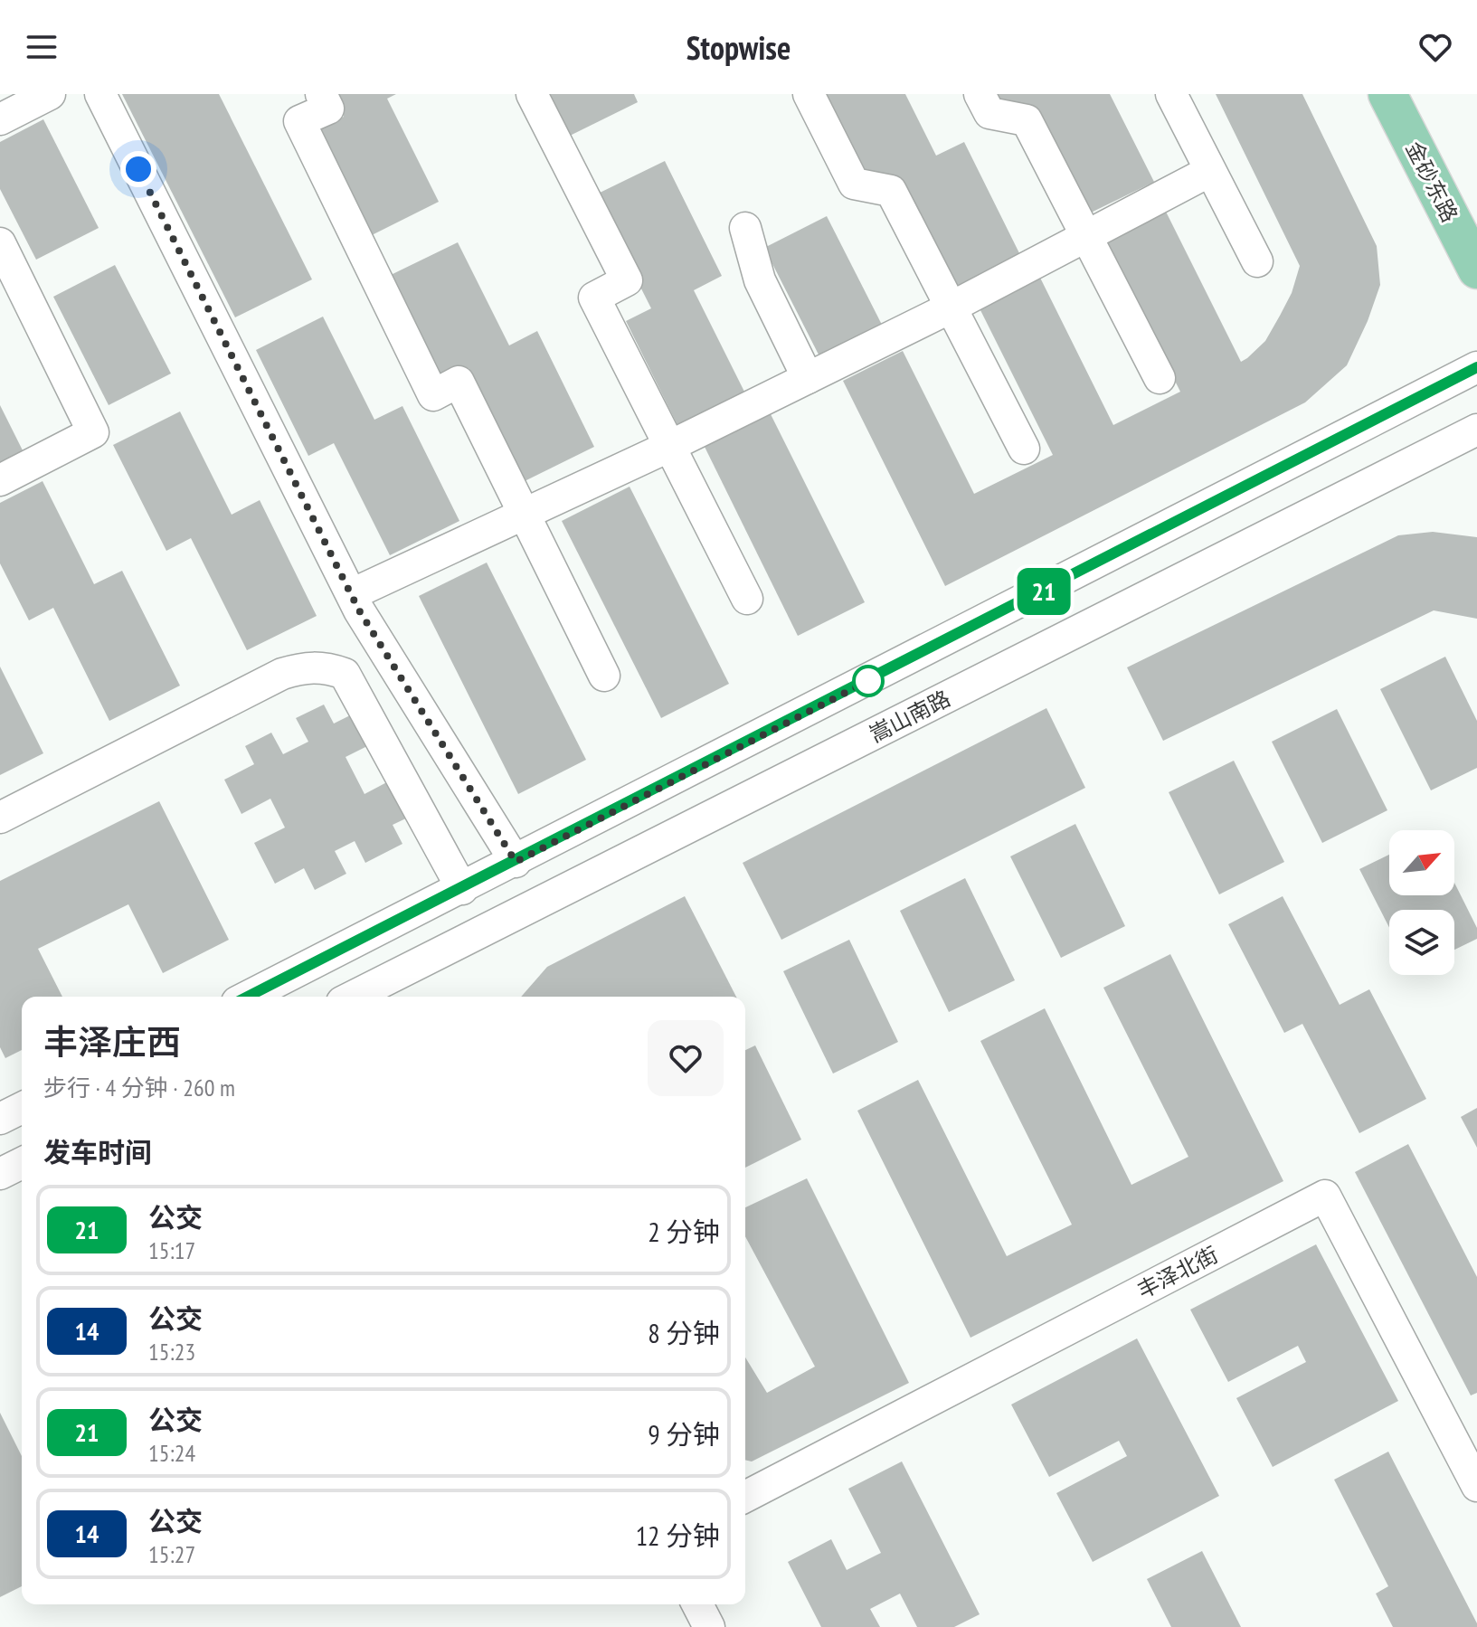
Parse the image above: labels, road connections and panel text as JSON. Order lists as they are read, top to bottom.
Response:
{
  "streets": {
    "main road": ["金砂东路"],
    "street": ["嵩山南路", "丰泽北街"]
  },
  "lines": ["bus line 21"],
  "north": "top right",
  "page": {
    "header": "Stopwise",
    "on_map": "21",
    "heading": [
      ["丰泽庄西", "步行 · 4 分钟 · 260 m"],
      "发车时间"
    ],
    "list": [
      {
        "mark": "21",
        "name": "公交",
        "note": "15:17",
        "value": "2 分钟"
      },
      {
        "mark": "14",
        "name": "公交",
        "note": "15:23",
        "value": "8 分钟"
      },
      {
        "mark": "21",
        "name": "公交",
        "note": "15:24",
        "value": "9 分钟"
      },
      {
        "mark": "14",
        "name": "公交",
        "note": "15:27",
        "value": "12 分钟"
      }
    ]
  }
}
